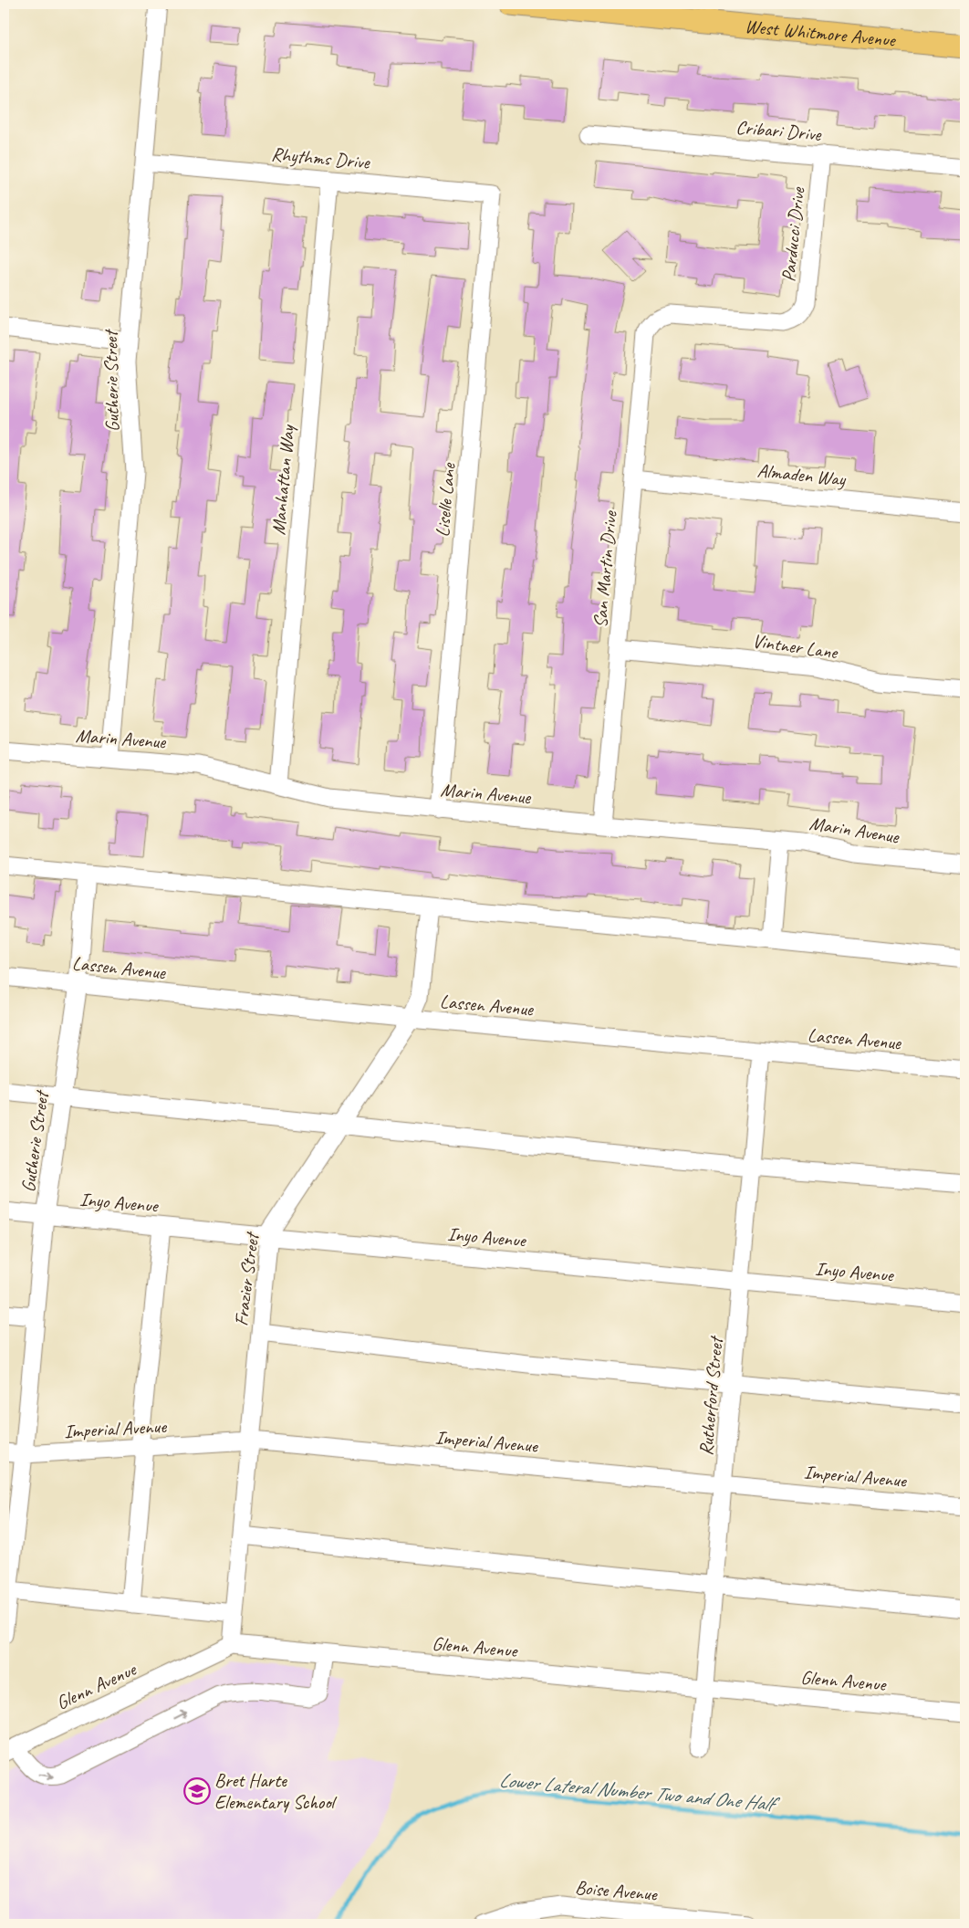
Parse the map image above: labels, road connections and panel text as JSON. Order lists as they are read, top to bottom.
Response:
{
  "streets": {
    "main road": ["West Whitmore Avenue"],
    "street": [
      "Cribari Drive",
      "Rhythms Drive",
      "Parducci Drive",
      "Gutherie Street",
      "Almaden Way",
      "Manhattan Way",
      "Liselle Lane",
      "San Martin Drive",
      "Vintner Lane",
      "Marin Avenue",
      "Lassen Avenue",
      "Inyo Avenue",
      "Frazier Street",
      "Rutherford Street",
      "Imperial Avenue",
      "Glenn Avenue",
      "Boise Avenue"
    ]
  },
  "crossings": [
    ["Cribari Drive", "Parducci Drive"],
    ["Rhythms Drive", "Gutherie Street"],
    ["Rhythms Drive", "Manhattan Way"],
    ["Rhythms Drive", "Liselle Lane"],
    ["Parducci Drive", "San Martin Drive"],
    ["Gutherie Street", "Marin Avenue"],
    ["Gutherie Street", "Lassen Avenue"],
    ["Gutherie Street", "Inyo Avenue"],
    ["Gutherie Street", "Imperial Avenue"],
    ["Almaden Way", "San Martin Drive"],
    ["Manhattan Way", "Marin Avenue"],
    ["Liselle Lane", "Marin Avenue"],
    ["San Martin Drive", "Vintner Lane"],
    ["San Martin Drive", "Marin Avenue"],
    ["Lassen Avenue", "Frazier Street"],
    ["Lassen Avenue", "Rutherford Street"],
    ["Inyo Avenue", "Frazier Street"],
    ["Inyo Avenue", "Rutherford Street"],
    ["Frazier Street", "Imperial Avenue"],
    ["Frazier Street", "Glenn Avenue"],
    ["Rutherford Street", "Imperial Avenue"],
    ["Rutherford Street", "Glenn Avenue"]
  ],
  "water": ["Lower Lateral Number Two and One Half"],
  "places": {
    "school or university": ["Bret Harte Elementary School"]
  }
}
